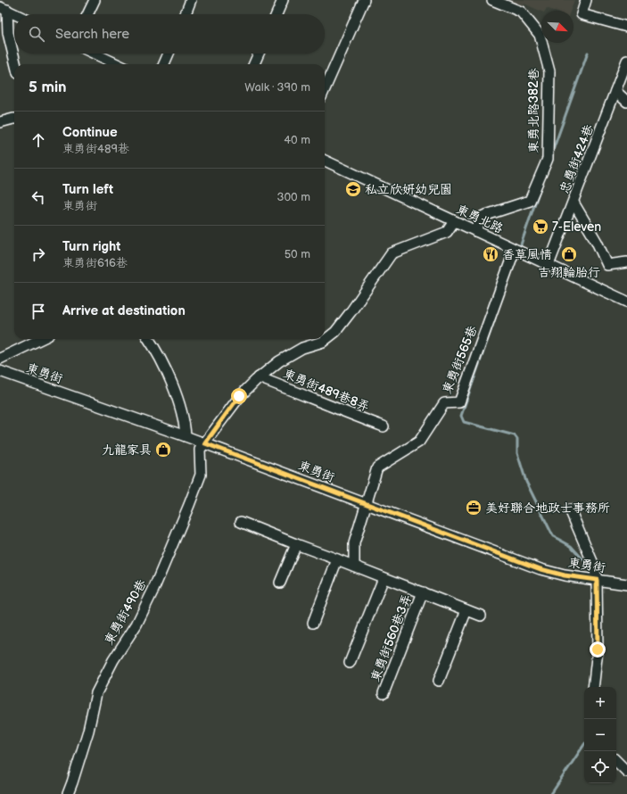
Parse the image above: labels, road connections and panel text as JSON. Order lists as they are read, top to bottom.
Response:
{
  "streets": {
    "street": [
      "東勇北路382巷",
      "忠勇街424巷",
      "東勇北路",
      "東勇街565巷",
      "東勇街",
      "東勇街489巷8弄",
      "東勇街490巷",
      "東勇街560巷3弄"
    ]
  },
  "crossings": [
    ["東勇北路382巷", "東勇北路"],
    ["忠勇街424巷", "東勇北路"],
    ["東勇北路", "東勇街565巷"],
    ["東勇北路", "東勇街490巷"],
    ["東勇街565巷", "東勇街"],
    ["東勇街", "東勇街490巷"],
    ["東勇街489巷8弄", "東勇街490巷"]
  ],
  "places": {
    "school or university": ["私立欣妍幼兒園"],
    "supermarket": ["7-Eleven"],
    "restaurant": ["香草風情"],
    "shop": ["吉翔輪胎行", "九龍家具"],
    "office": ["美好聯合地政士事務所"]
  },
  "north": "bottom right",
  "page": {
    "search": "Search here",
    "heading": ["5 min", "Walk · 390 m"],
    "list": [
      ["Continue", "東勇街489巷", "40 m"],
      ["Turn left", "東勇街", "300 m"],
      ["Turn right", "東勇街616巷", "50 m"],
      "Arrive at destination"
    ],
    "map_buttons": ["+", "−"]
  }
}
